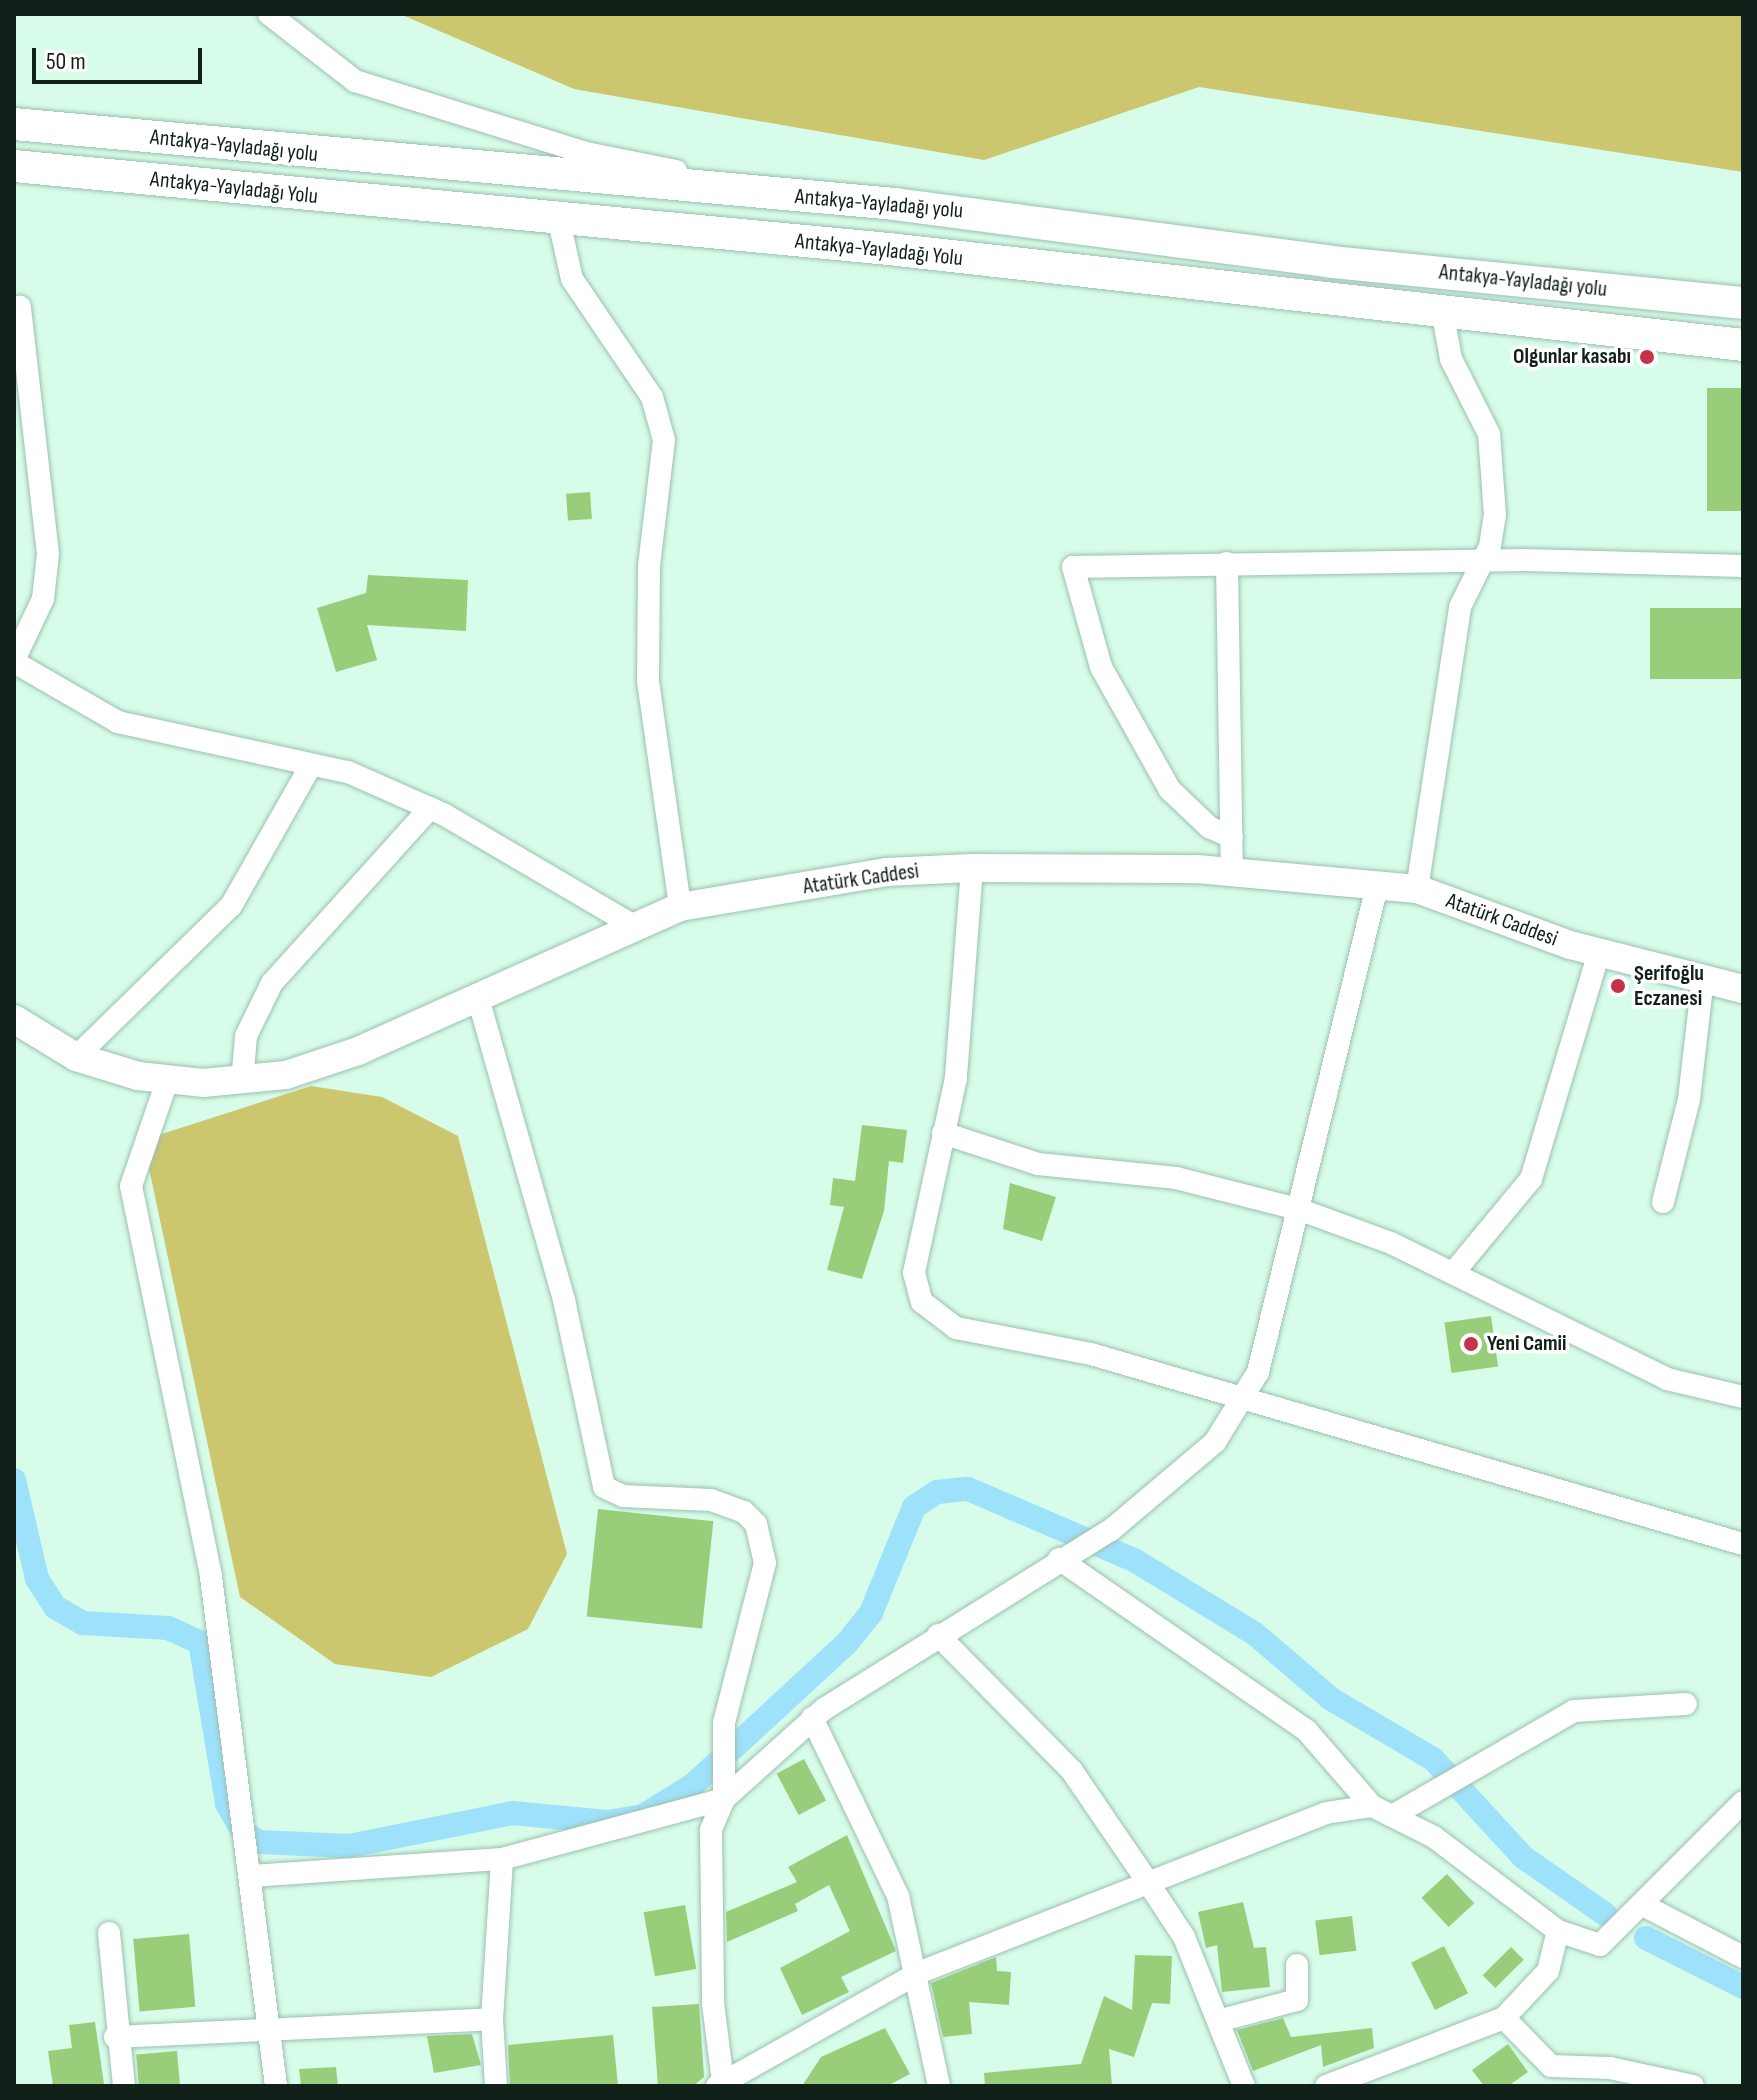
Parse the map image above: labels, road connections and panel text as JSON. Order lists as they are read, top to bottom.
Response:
{
  "streets": {
    "highway": ["Antakya-Yayladağı yolu", "Antakya-Yayladağı Yolu"],
    "main road": ["Atatürk Caddesi"]
  },
  "places": ["Olgunlar kasabı", "Şerifoğlu Eczanesi", "Yeni Camii"],
  "scale_bar": "50 m"
}
